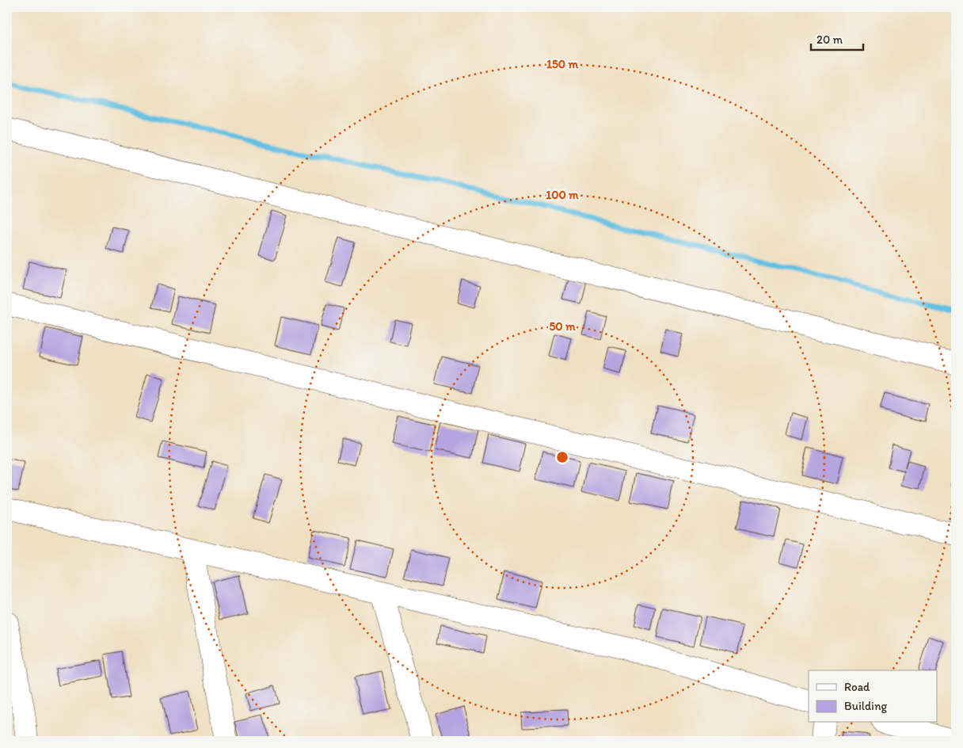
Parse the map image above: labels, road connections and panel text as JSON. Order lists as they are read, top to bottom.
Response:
{
  "legend": ["Road", "Building"],
  "scale_bar": "20 m",
  "rings": ["150 m", "100 m", "50 m"]
}
